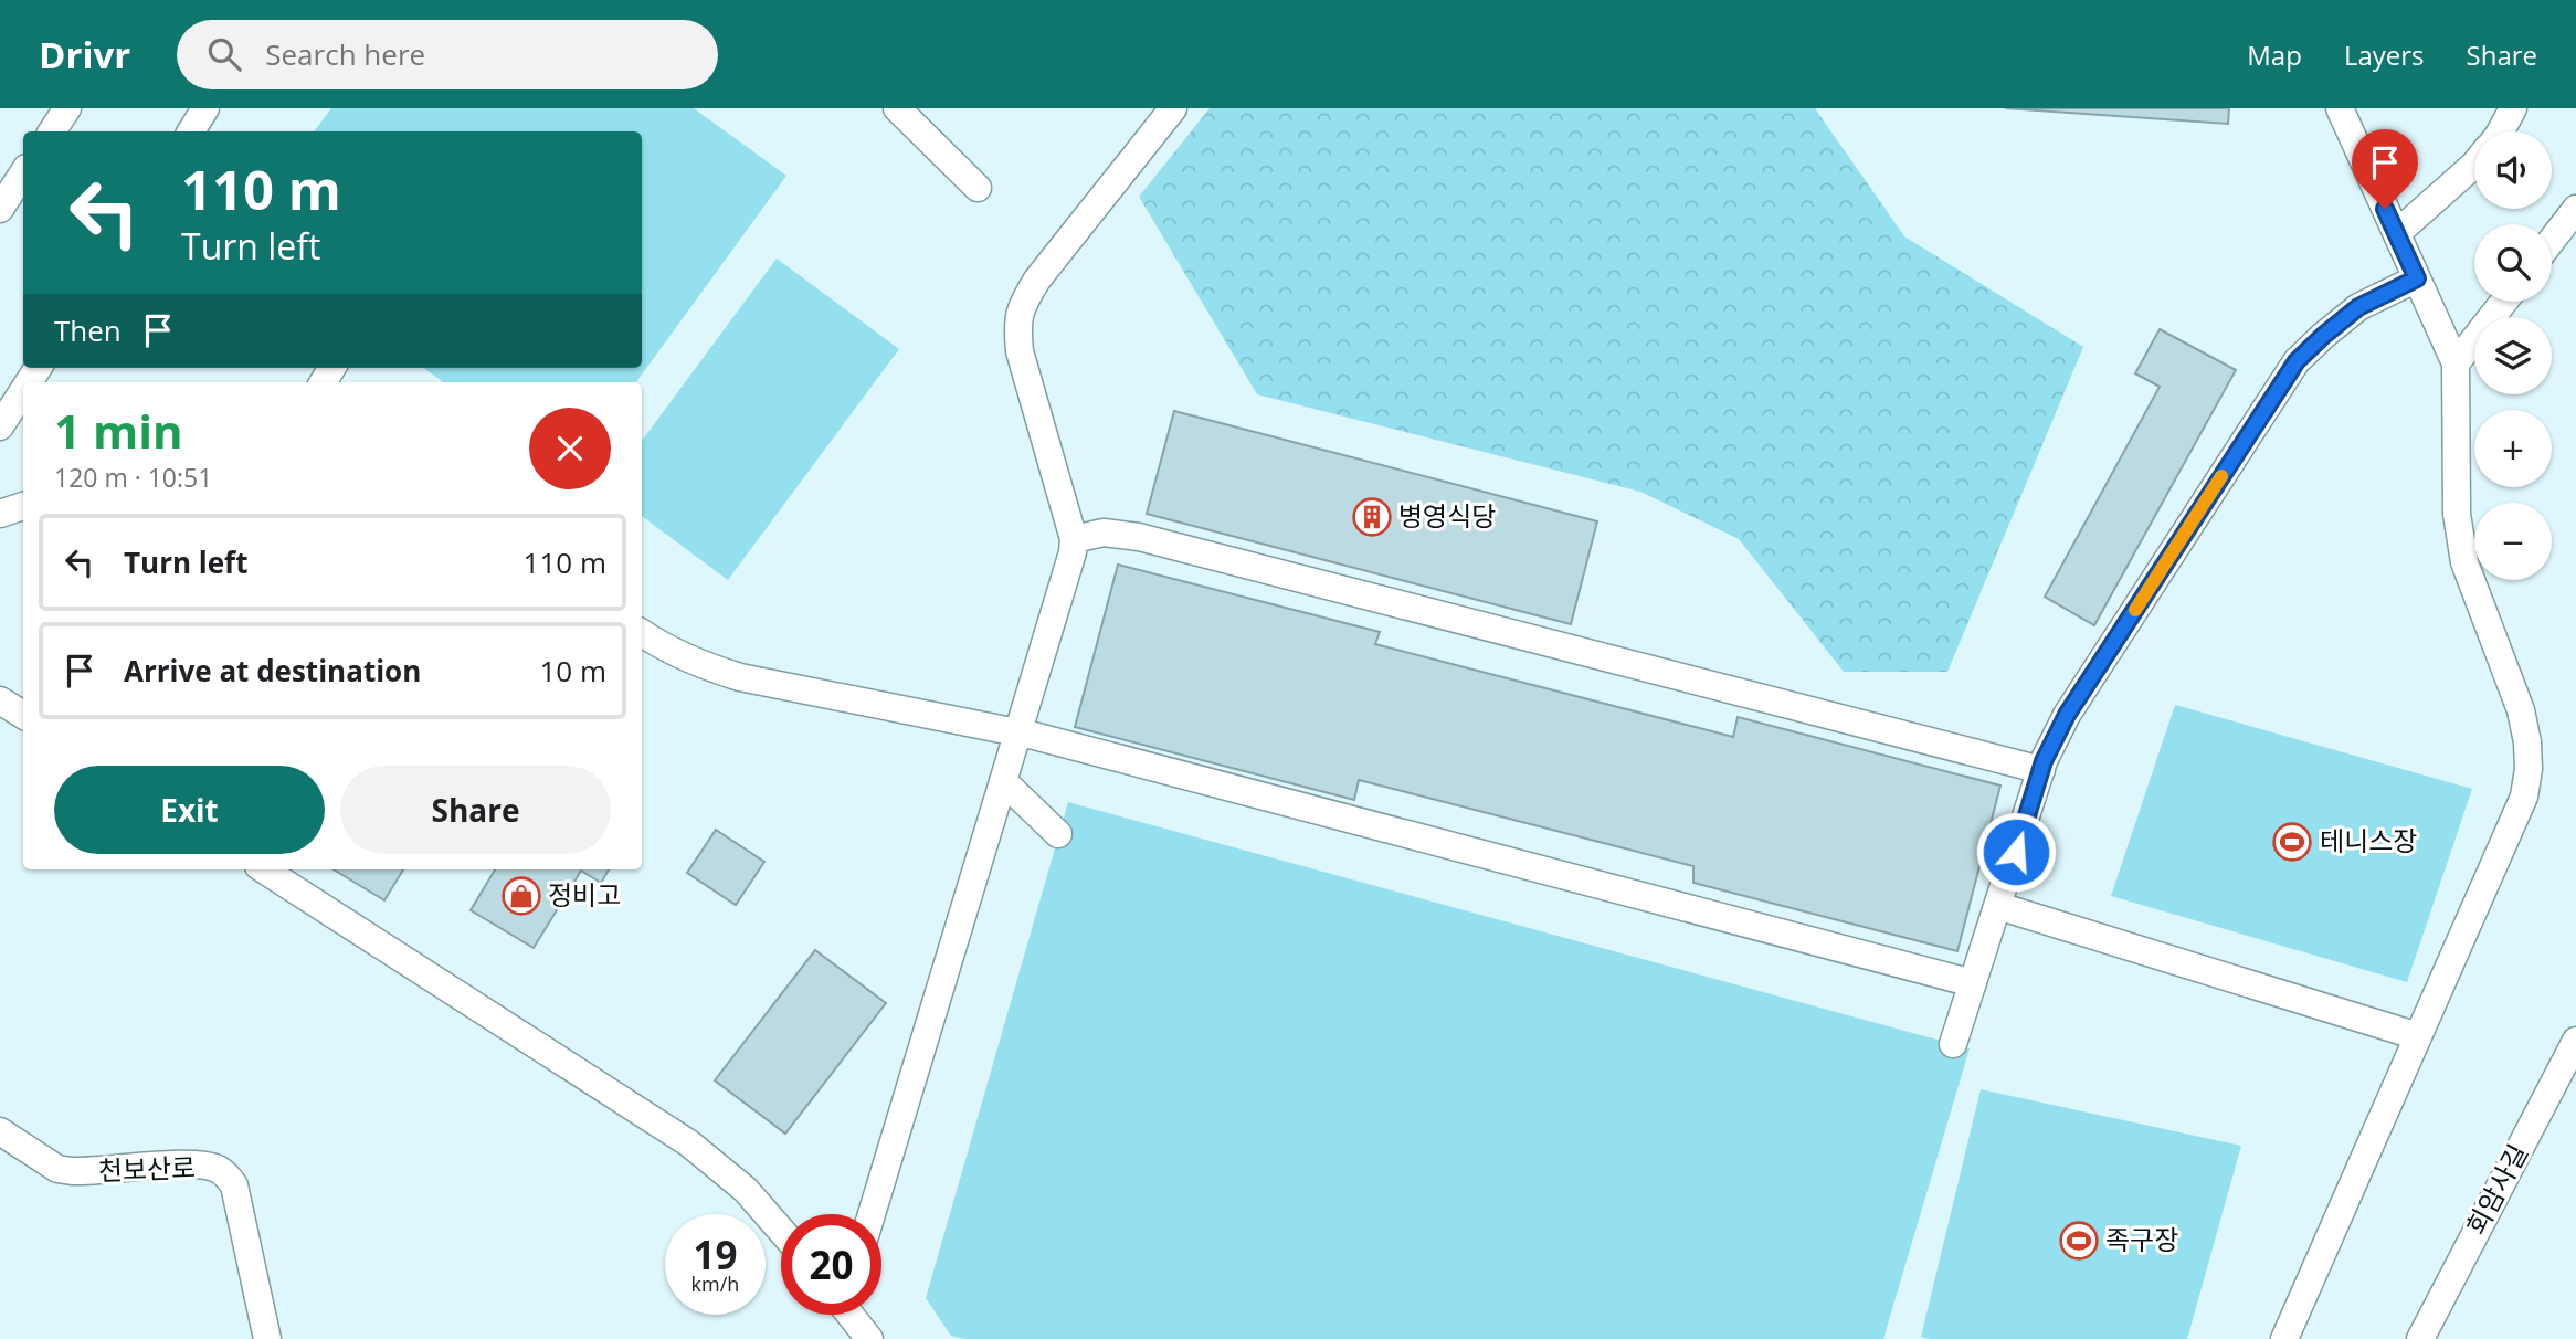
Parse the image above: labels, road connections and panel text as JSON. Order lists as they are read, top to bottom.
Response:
{
  "streets": {
    "lane": ["천보산로", "회암사길"]
  },
  "places": {
    "building": ["병영식당"],
    "sports": ["테니스장", "족구장"],
    "shop": ["정비고"]
  },
  "page": {
    "header": "Drivr",
    "search": "Search here",
    "nav": ["Map", "Layers", "Share"],
    "map_buttons": ["+", "−"],
    "turn": ["110 m", "Turn left"],
    "then": "Then",
    "heading": ["1 min", "120 m · 10:51"],
    "list": [
      {
        "name": "Turn left",
        "value": "110 m"
      },
      {
        "name": "Arrive at destination",
        "value": "10 m"
      }
    ],
    "buttons": ["Exit", "Share"],
    "speed": "19 km/h",
    "limit": "20"
  }
}
